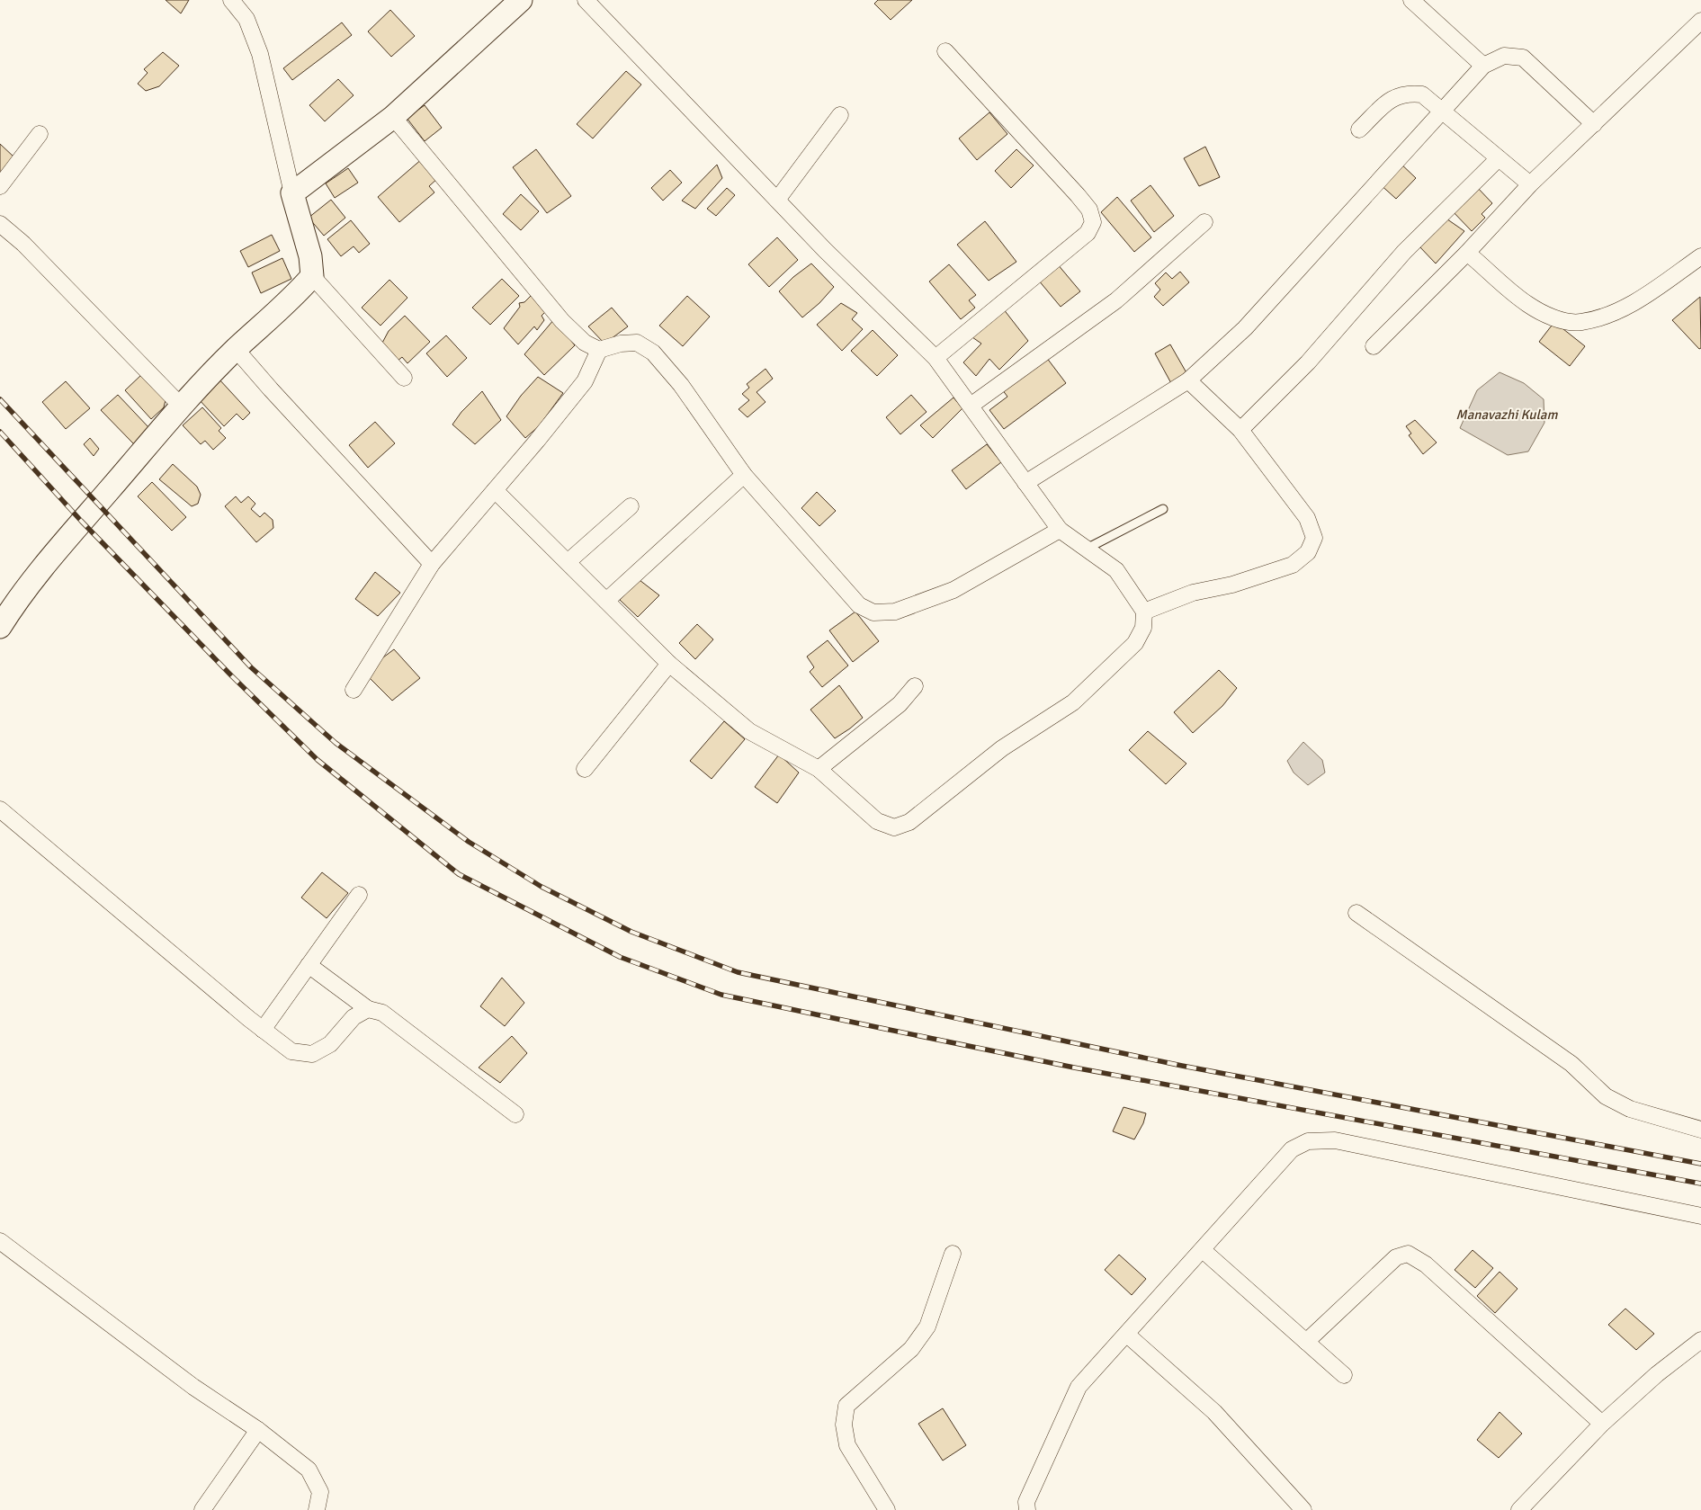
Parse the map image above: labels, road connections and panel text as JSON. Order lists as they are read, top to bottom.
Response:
{
  "water": ["Manavazhi Kulam"]
}
